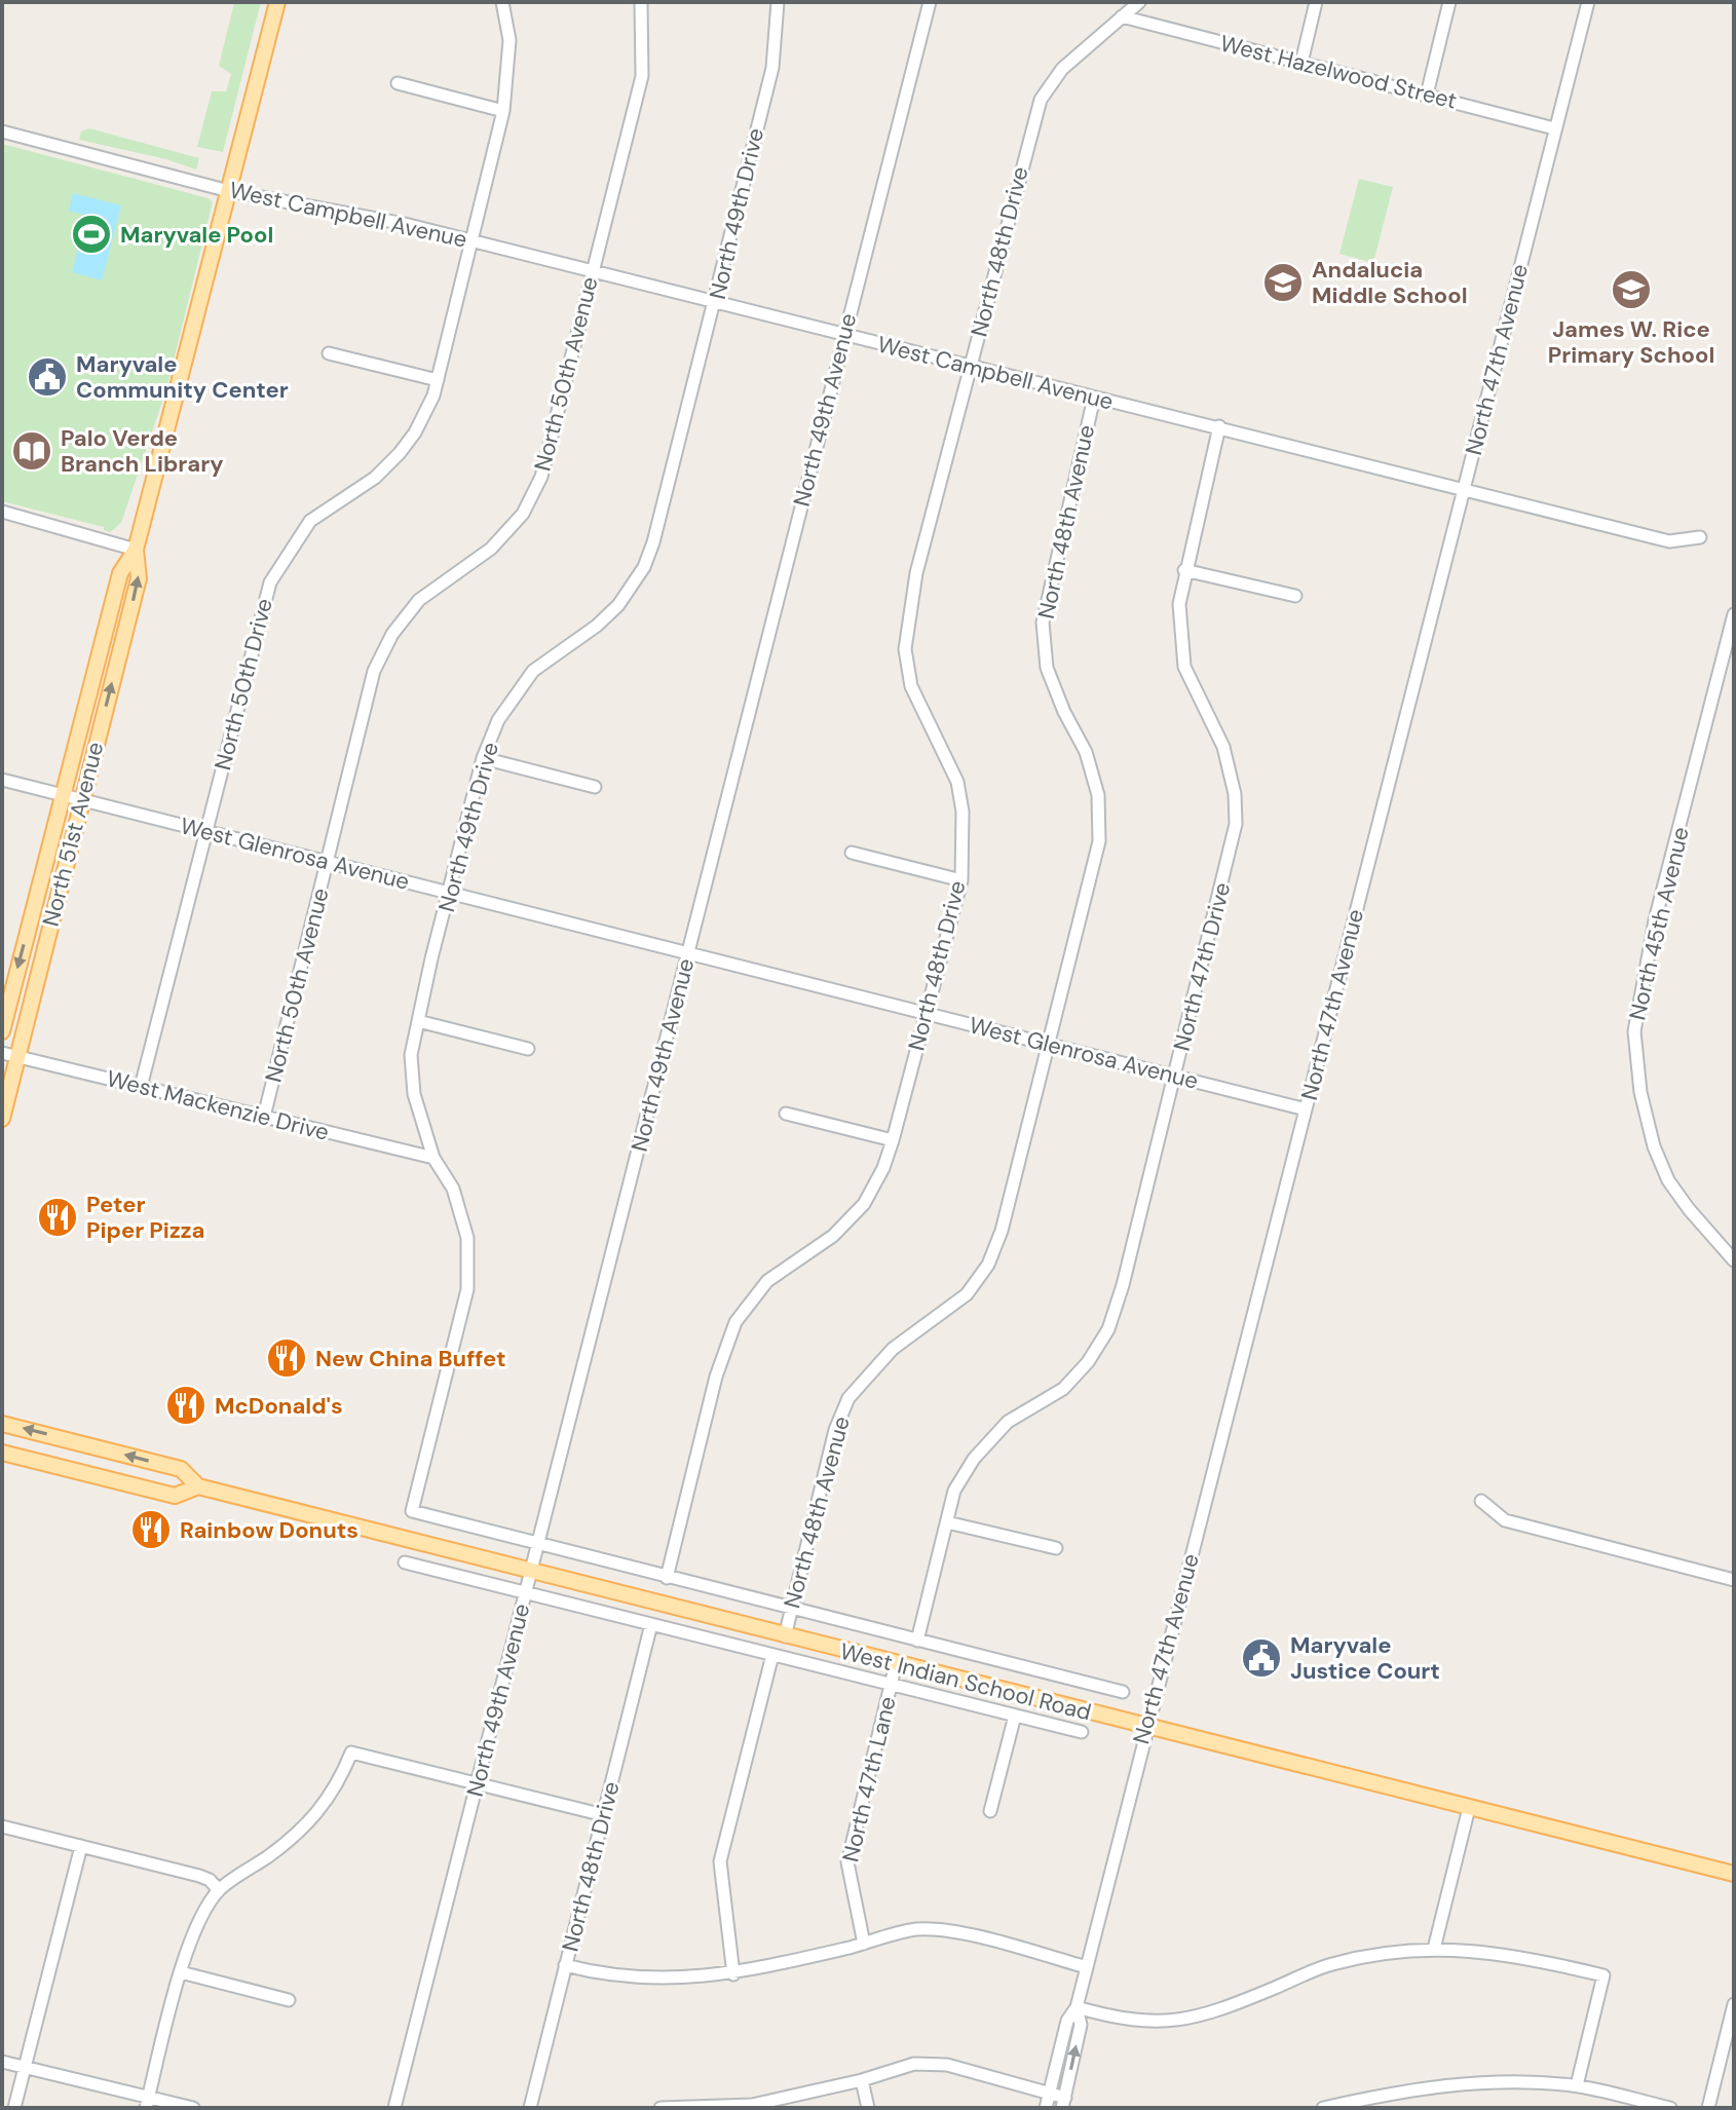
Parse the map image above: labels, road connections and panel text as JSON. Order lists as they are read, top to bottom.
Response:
{
  "streets": {
    "main road": ["North 51st Avenue", "West Indian School Road"],
    "street": [
      "West Hazelwood Street",
      "North 49th Drive",
      "West Campbell Avenue",
      "North 48th Drive",
      "North 47th Avenue",
      "North 50th Avenue",
      "North 49th Avenue",
      "North 48th Avenue",
      "North 50th Drive",
      "West Glenrosa Avenue",
      "North 45th Avenue",
      "North 47th Drive",
      "West Mackenzie Drive",
      "North 47th Lane"
    ]
  },
  "crossings": [
    ["West Hazelwood Street", "North 48th Drive"],
    ["West Hazelwood Street", "North 47th Avenue"],
    ["North 49th Drive", "West Campbell Avenue"],
    ["North 49th Drive", "West Glenrosa Avenue"],
    ["North 49th Drive", "West Mackenzie Drive"],
    ["North 49th Drive", "West Indian School Road"],
    ["West Campbell Avenue", "North 48th Drive"],
    ["West Campbell Avenue", "North 47th Avenue"],
    ["West Campbell Avenue", "North 50th Avenue"],
    ["West Campbell Avenue", "North 49th Avenue"],
    ["West Campbell Avenue", "North 48th Avenue"],
    ["West Campbell Avenue", "North 50th Drive"],
    ["West Campbell Avenue", "North 51st Avenue"],
    ["West Campbell Avenue", "North 47th Drive"],
    ["North 48th Drive", "West Glenrosa Avenue"],
    ["North 48th Drive", "West Indian School Road"],
    ["North 47th Avenue", "West Glenrosa Avenue"],
    ["North 47th Avenue", "West Indian School Road"],
    ["North 50th Avenue", "West Glenrosa Avenue"],
    ["North 50th Avenue", "West Mackenzie Drive"],
    ["North 49th Avenue", "West Glenrosa Avenue"],
    ["North 49th Avenue", "West Indian School Road"],
    ["North 48th Avenue", "West Glenrosa Avenue"],
    ["North 48th Avenue", "West Indian School Road"],
    ["North 50th Drive", "West Glenrosa Avenue"],
    ["North 50th Drive", "West Mackenzie Drive"],
    ["North 51st Avenue", "West Glenrosa Avenue"],
    ["North 51st Avenue", "West Mackenzie Drive"],
    ["West Glenrosa Avenue", "North 47th Drive"],
    ["North 47th Drive", "West Indian School Road"],
    ["West Indian School Road", "North 47th Lane"]
  ],
  "places": {
    "sports": ["Maryvale Pool"],
    "school or university": ["Andalucia Middle School", "James W. Rice Primary School"],
    "public building": ["Maryvale Community Center", "Maryvale Justice Court"],
    "library": ["Palo Verde Branch Library"],
    "restaurant": [
      "Peter Piper Pizza",
      "New China Buffet",
      "McDonald's",
      "Rainbow Donuts"
    ]
  }
}
